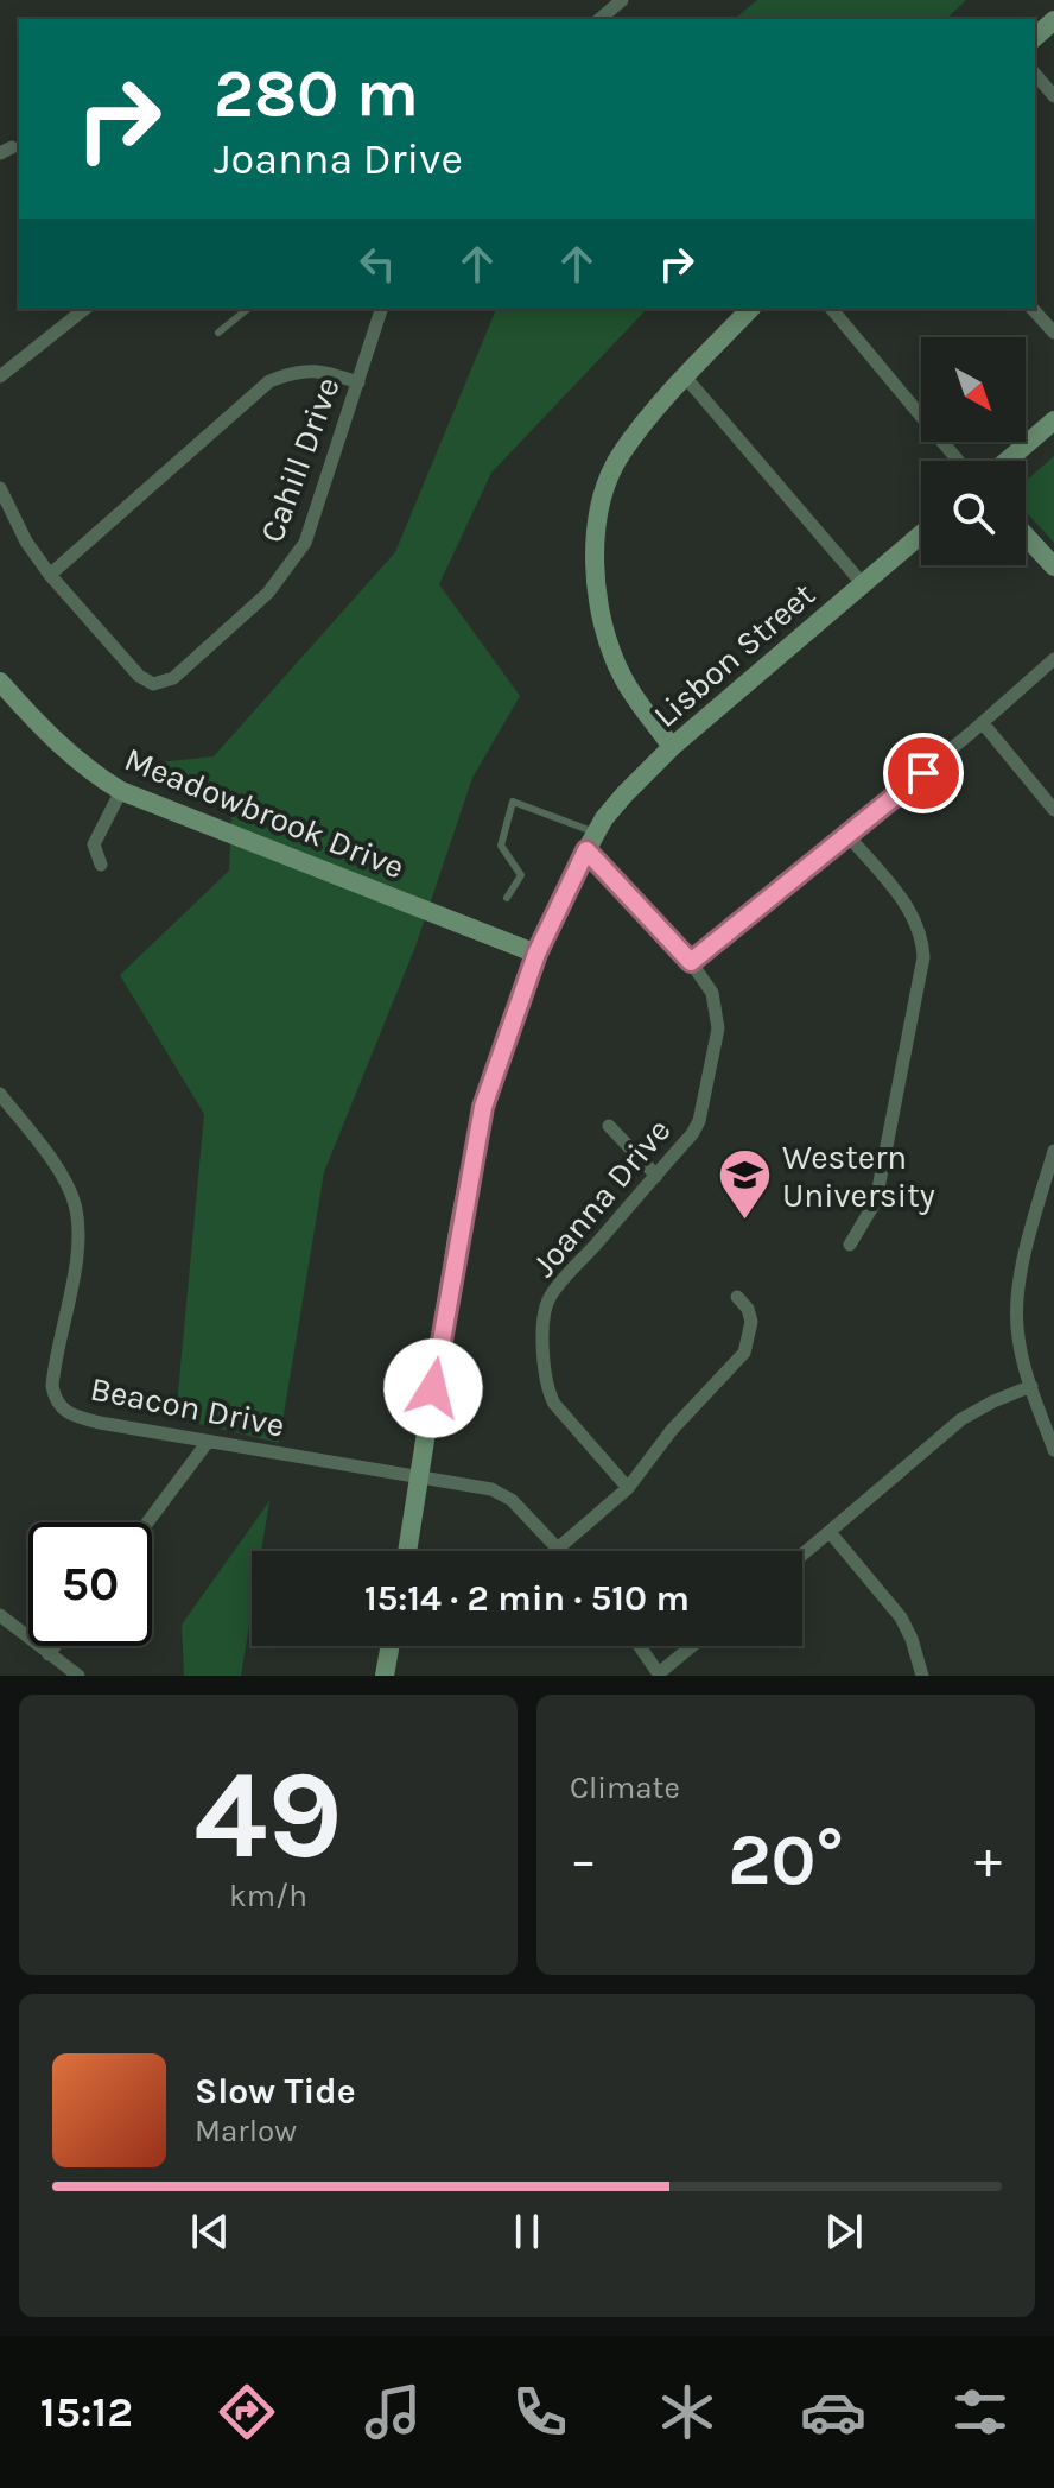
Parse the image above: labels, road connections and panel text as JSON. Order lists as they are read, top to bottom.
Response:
{
  "streets": {
    "main road": ["Lisbon Street", "Meadowbrook Drive"],
    "street": ["Cahill Drive", "Joanna Drive", "Beacon Drive"]
  },
  "crossings": [
    ["Lisbon Street", "Meadowbrook Drive"],
    ["Lisbon Street", "Joanna Drive"],
    ["Lisbon Street", "Beacon Drive"]
  ],
  "places": {
    "school or university": ["Western University"]
  },
  "north": "bottom right",
  "page": {
    "turn": ["280 m", "Joanna Drive"],
    "limit": "50",
    "trip": "15:14 · 2 min · 510 m",
    "tile": [
      ["49", "km/h"],
      "Climate"
    ],
    "heat": ["−", "20°", "+"],
    "song": ["Slow Tide", "Marlow"],
    "tabs": "15:12"
  }
}
